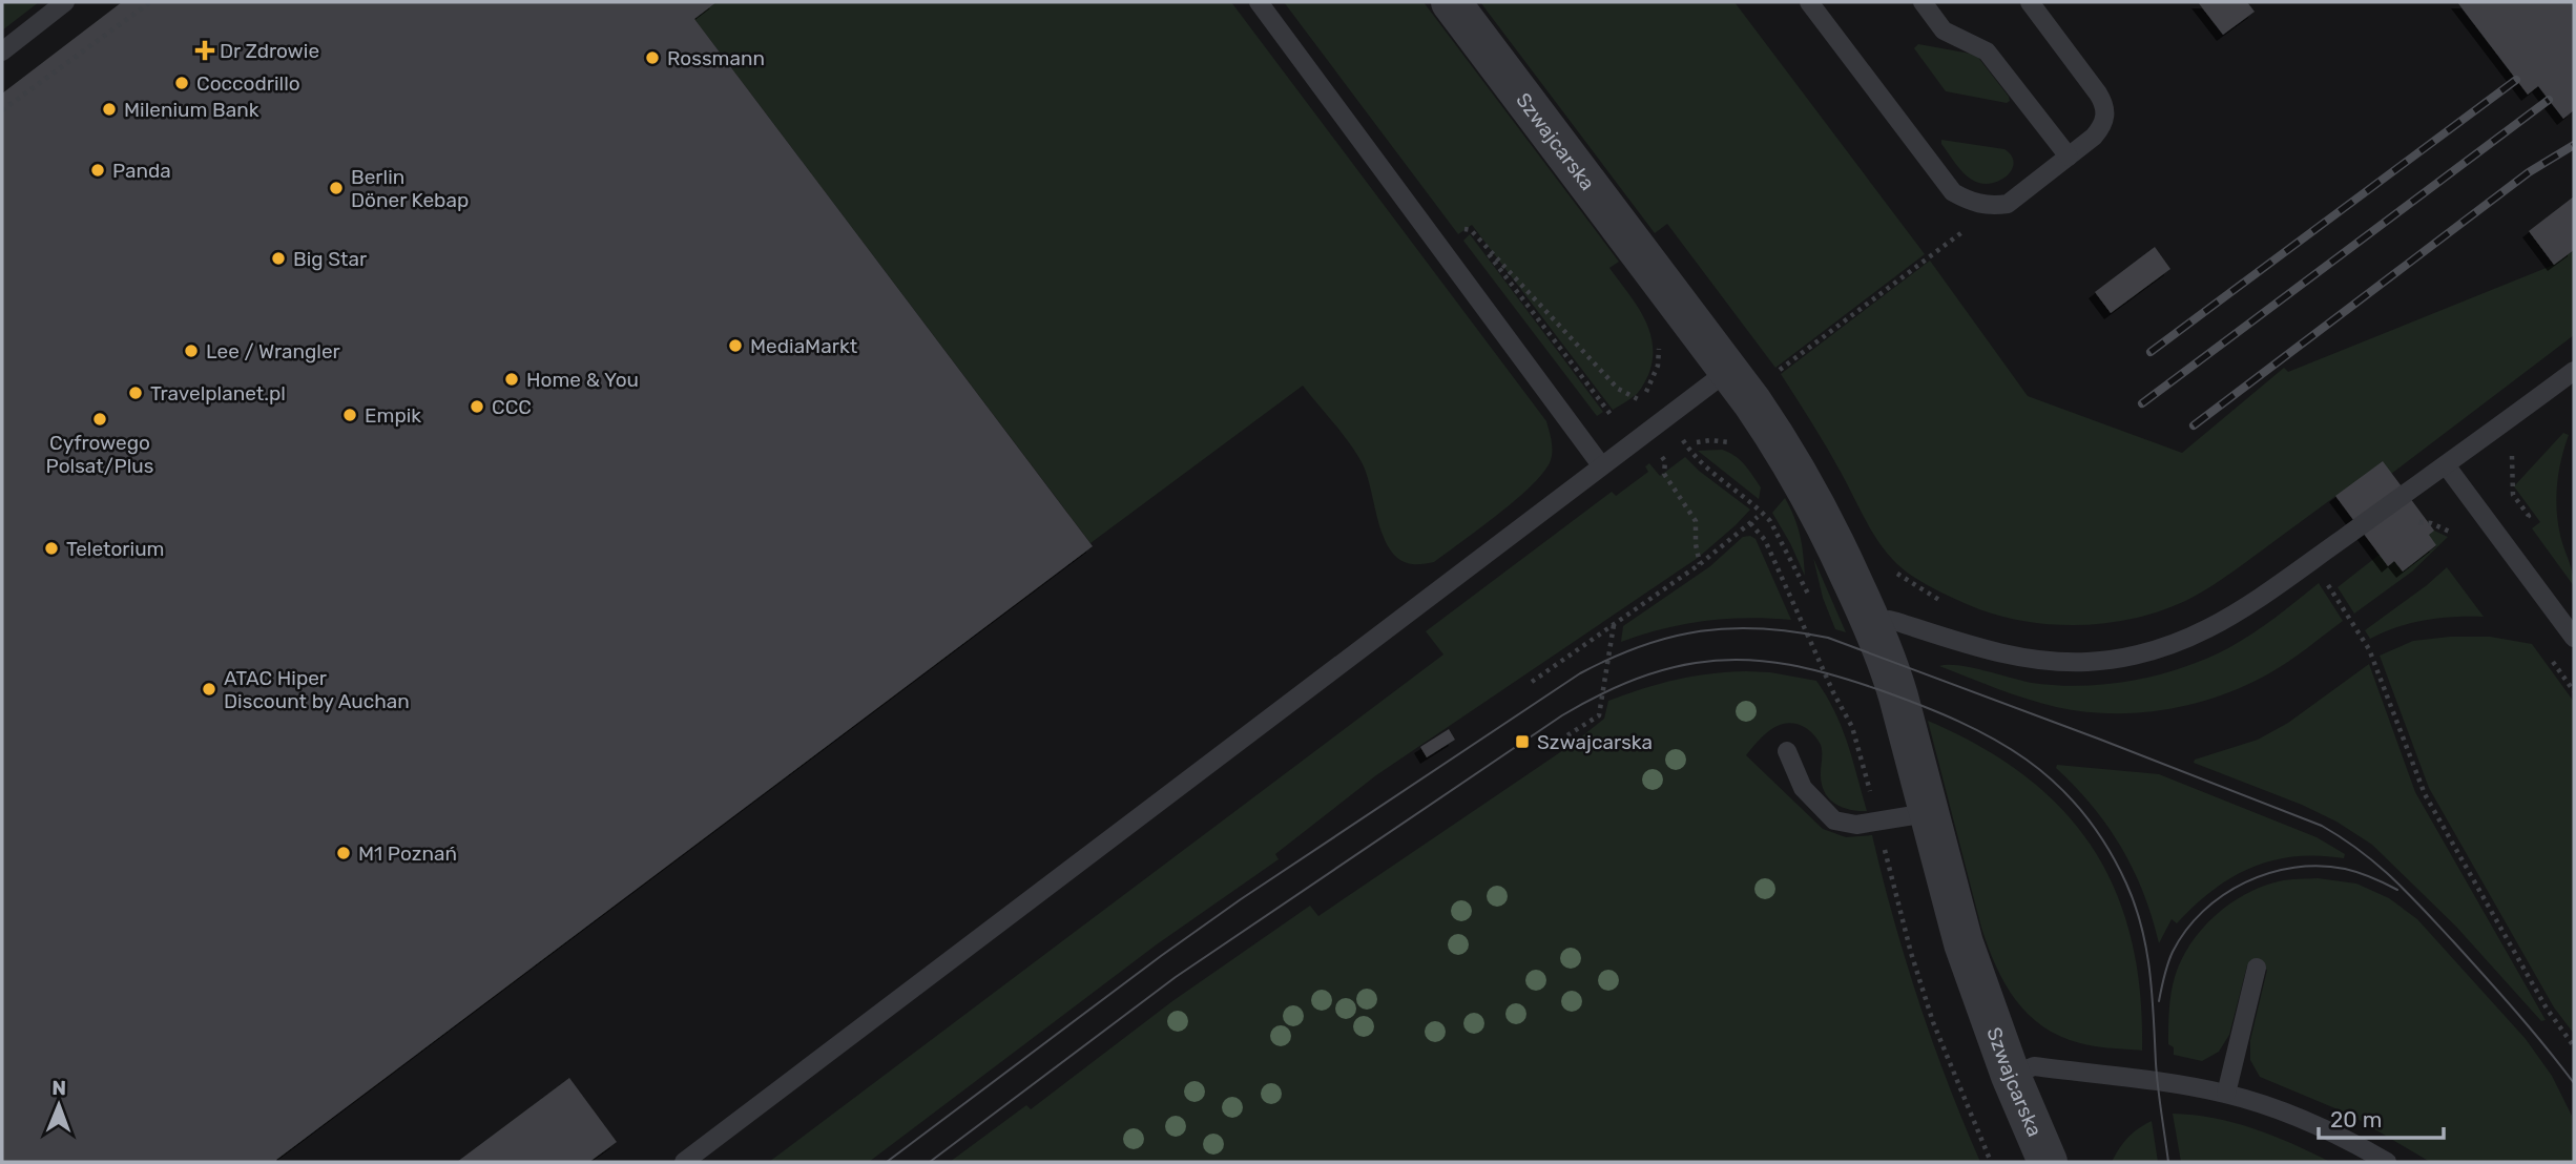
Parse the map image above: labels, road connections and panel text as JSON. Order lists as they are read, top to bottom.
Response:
{
  "streets": {
    "street": ["Szwajcarska"]
  },
  "places": {
    "health": ["Dr Zdrowie"],
    "other": [
      "Rossmann",
      "Coccodrillo",
      "Milenium Bank",
      "Panda",
      "Berlin Döner Kebap",
      "Big Star",
      "MediaMarkt",
      "Lee / Wrangler",
      "Home & You",
      "Travelplanet.pl",
      "CCC",
      "Empik",
      "Cyfrowego Polsat/Plus",
      "Teletorium",
      "ATAC Hiper Discount by Auchan",
      "M1 Poznań"
    ],
    "transit": ["Szwajcarska"]
  },
  "scale_bar": "20 m",
  "north": "top"
}
